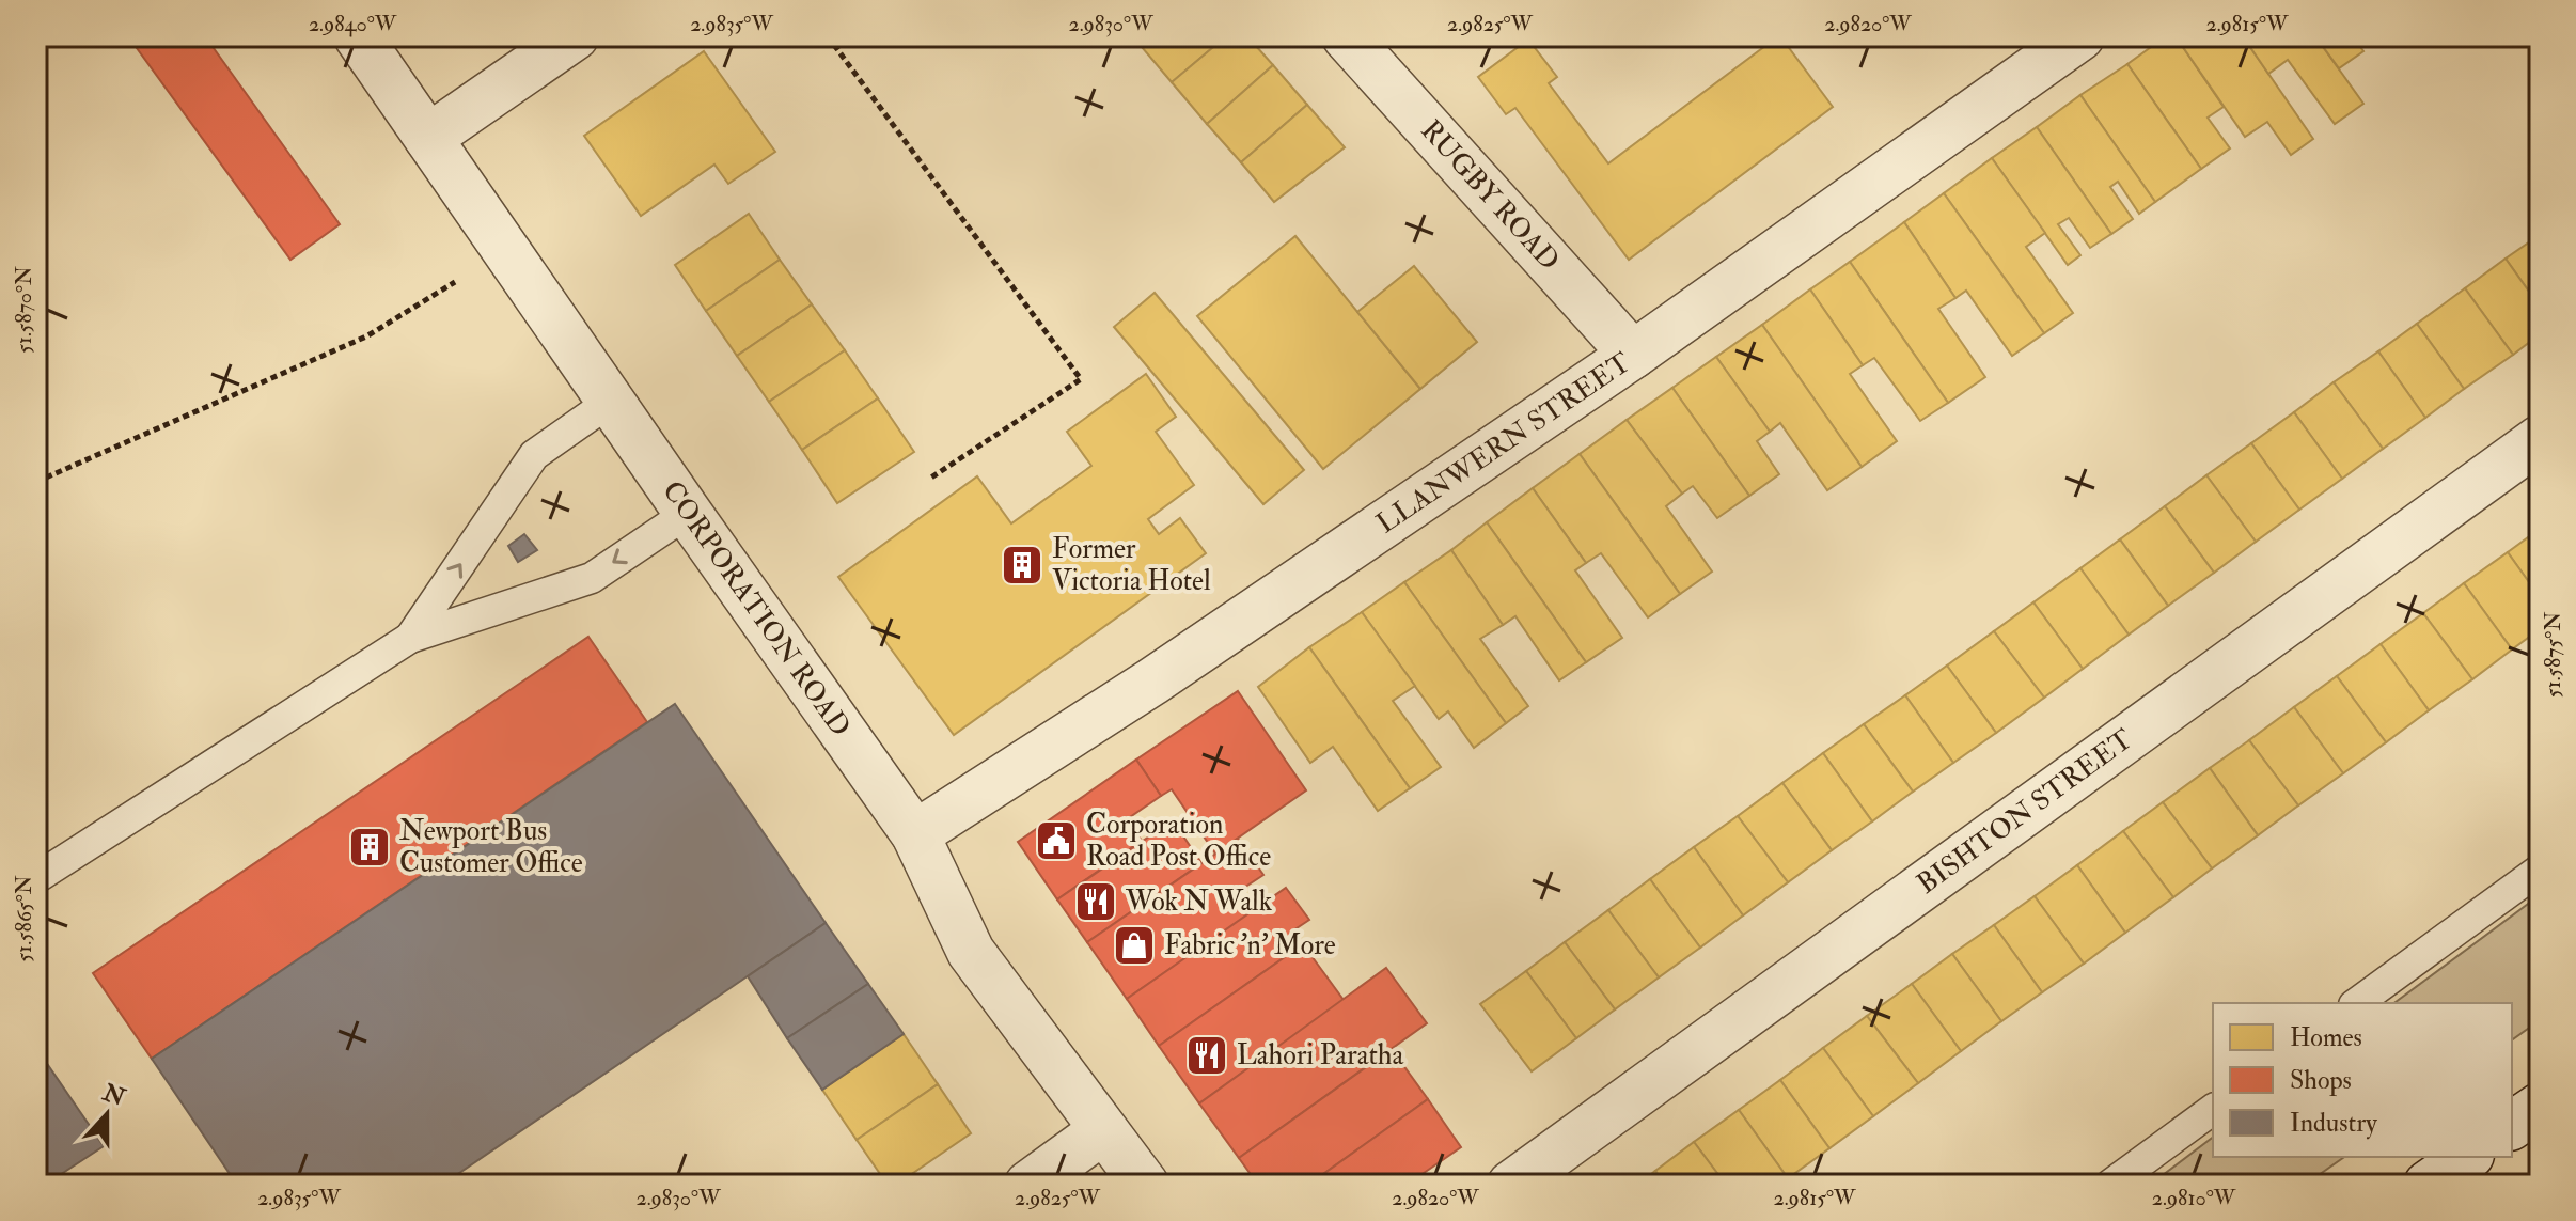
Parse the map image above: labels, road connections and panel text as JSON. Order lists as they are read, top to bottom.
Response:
{
  "streets": {
    "street": [
      "RUGBY ROAD",
      "LLANWERN STREET",
      "CORPORATION ROAD",
      "BISHTON STREET"
    ]
  },
  "crossings": [
    ["RUGBY ROAD", "LLANWERN STREET"],
    ["LLANWERN STREET", "CORPORATION ROAD"]
  ],
  "places": {
    "building": ["Former Victoria Hotel", "Newport Bus Customer Office"],
    "public building": ["Corporation Road Post Office"],
    "restaurant": ["Wok N Walk", "Lahori Paratha"],
    "shop": ["Fabric 'n' More"]
  },
  "legend": ["Homes", "Shops", "Industry"],
  "north": "top",
  "coordinates": [
    "2.9840°W",
    "2.9835°W",
    "2.9830°W",
    "2.9825°W",
    "2.9820°W",
    "2.9815°W",
    "51.5870°N",
    "51.5875°N",
    "51.5865°N",
    "2.9810°W"
  ]
}
